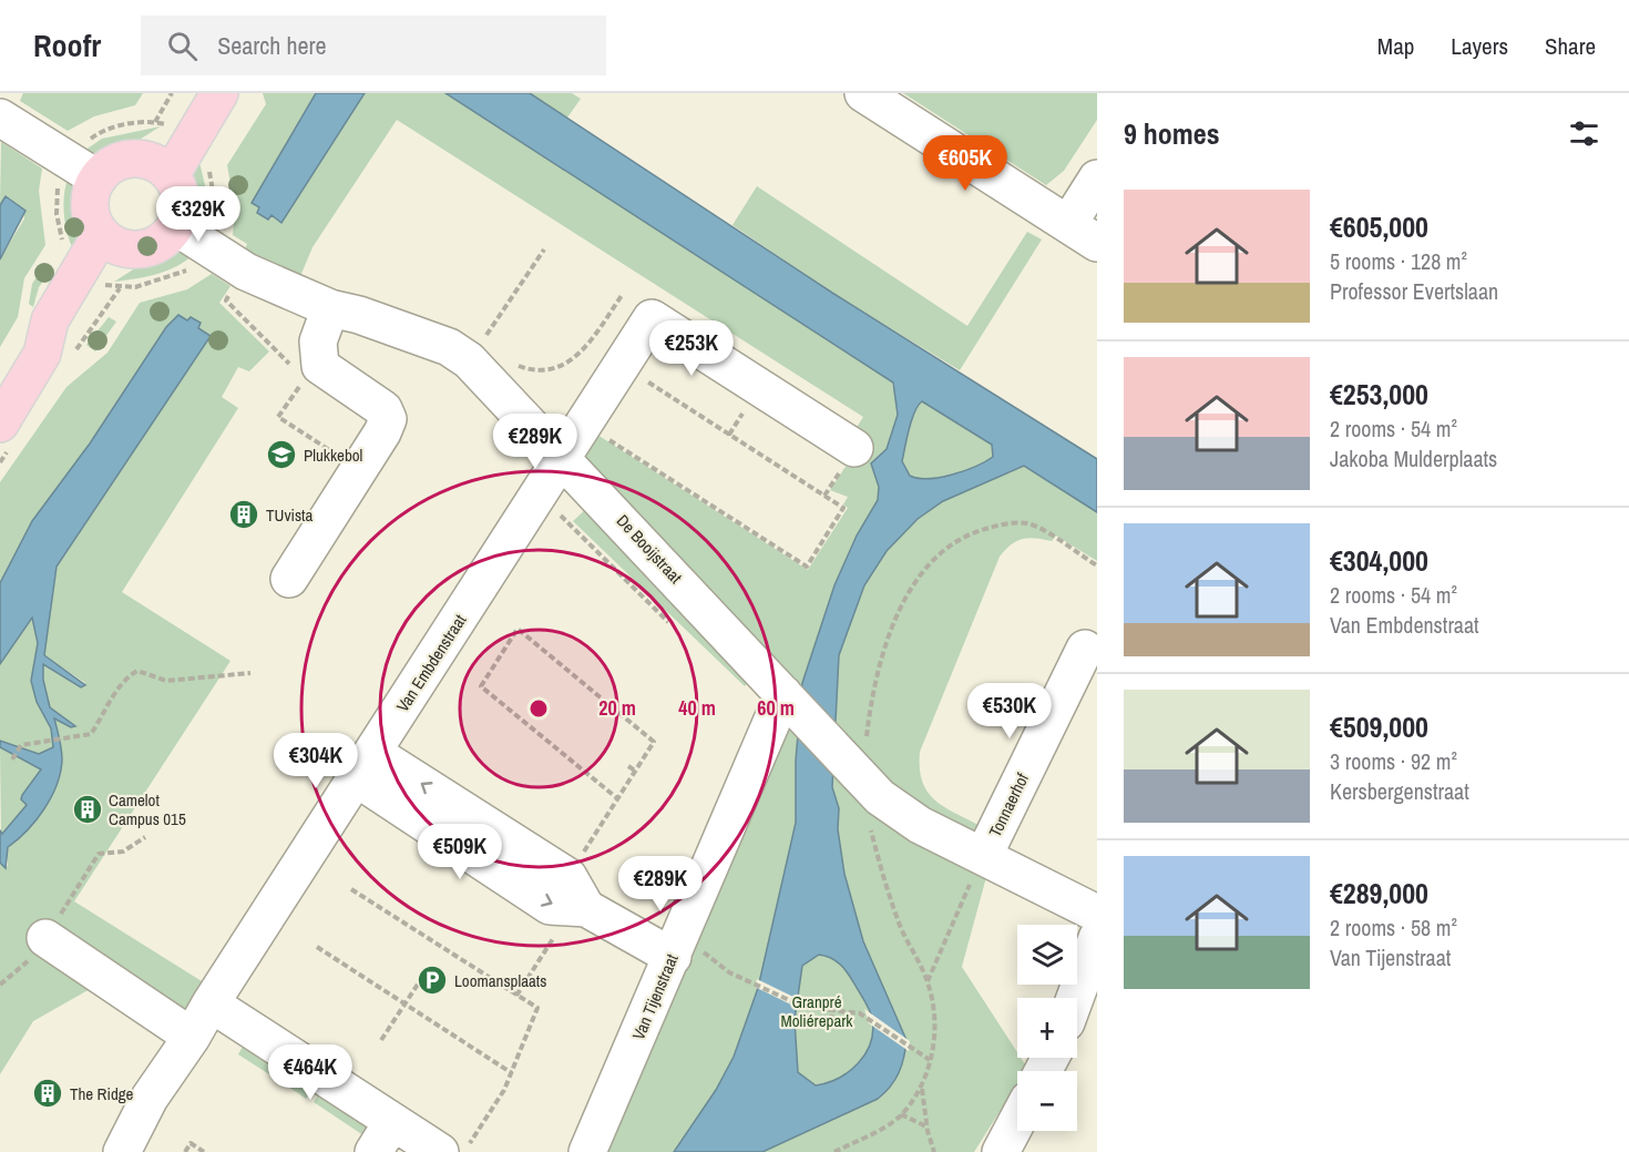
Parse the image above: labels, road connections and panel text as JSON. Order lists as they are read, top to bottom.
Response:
{
  "streets": {
    "street": [
      "De Booijstraat",
      "Van Embdenstraat",
      "Tonnaerhof",
      "Van Tijenstraat"
    ]
  },
  "crossings": [
    ["De Booijstraat", "Van Embdenstraat"],
    ["De Booijstraat", "Tonnaerhof"],
    ["De Booijstraat", "Van Tijenstraat"]
  ],
  "parks": ["Granpré Moliérepark"],
  "places": {
    "school or university": ["Plukkebol"],
    "building": ["TUvista", "Camelot Campus 015", "The Ridge"],
    "parking": ["Loomansplaats"]
  },
  "page": {
    "header": "Roofr",
    "search": "Search here",
    "nav": ["Map", "Layers", "Share"],
    "heading": "9 homes",
    "price": [
      "€605K",
      "€329K",
      "€253K",
      "€289K",
      "€530K",
      "€304K",
      "€509K",
      "€289K",
      "€464K"
    ],
    "list": [
      {
        "name": "€605,000",
        "note": "5 rooms · 128 m² · Professor Evertslaan"
      },
      {
        "name": "€253,000",
        "note": "2 rooms · 54 m² · Jakoba Mulderplaats"
      },
      {
        "name": "€304,000",
        "note": "2 rooms · 54 m² · Van Embdenstraat"
      },
      {
        "name": "€509,000",
        "note": "3 rooms · 92 m² · Kersbergenstraat"
      },
      {
        "name": "€289,000",
        "note": "2 rooms · 58 m² · Van Tijenstraat"
      }
    ],
    "map_buttons": ["+", "−"]
  },
  "rings": ["20 m", "40 m", "60 m"]
}
